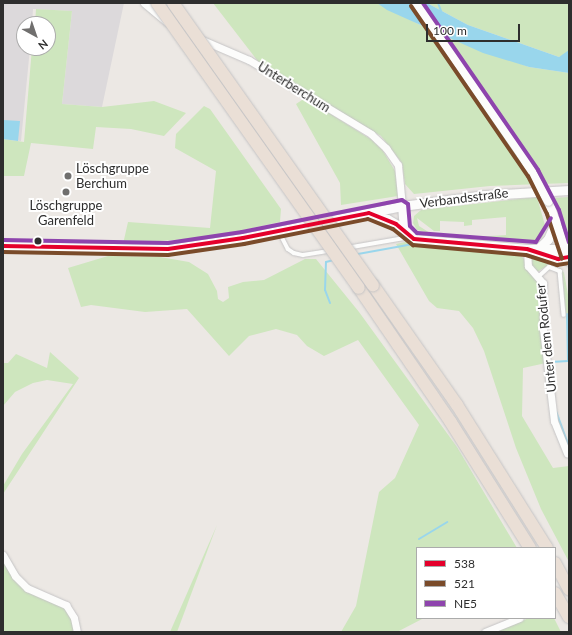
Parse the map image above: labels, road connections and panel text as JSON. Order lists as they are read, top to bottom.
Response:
{
  "streets": {
    "main road": ["Verbandsstraße"],
    "street": ["Unterberchum", "Unter dem Rodufer"]
  },
  "crossings": [
    ["Unterberchum", "Verbandsstraße"]
  ],
  "places": ["Löschgruppe Berchum", "Löschgruppe Garenfeld"],
  "lines": ["transit line NE5", "transit line 521", "transit line 538"],
  "legend": ["538", "521", "NE5"],
  "scale_bar": "100 m",
  "north": "bottom right"
}
